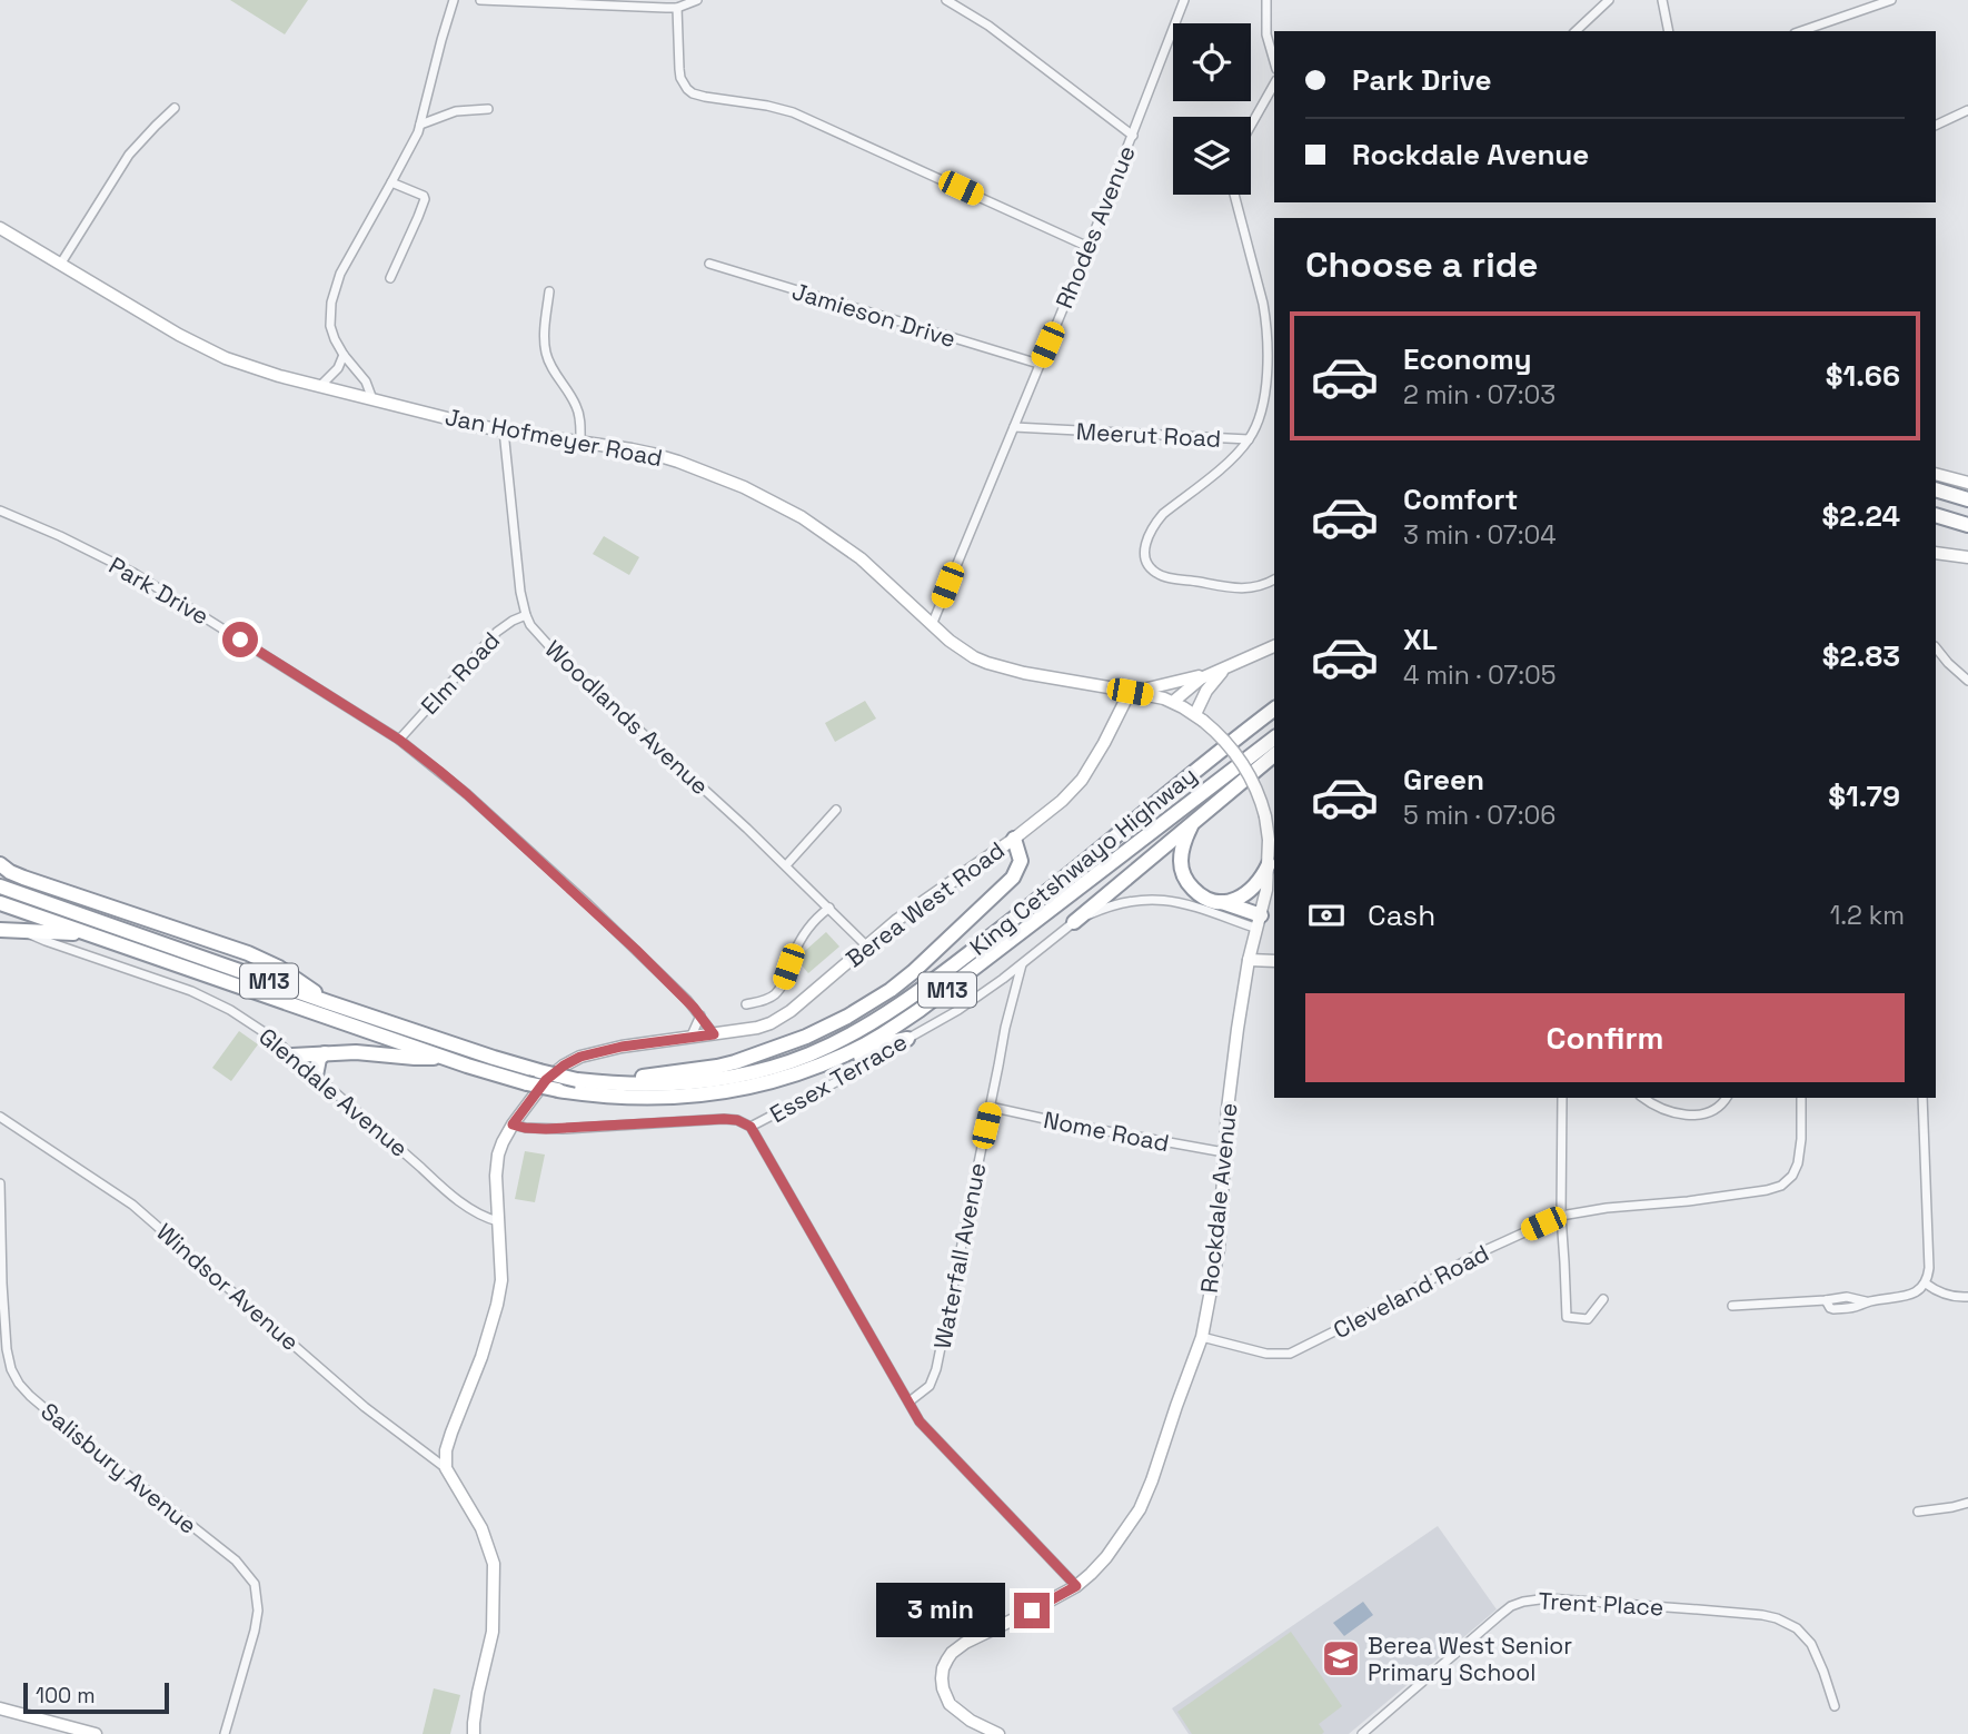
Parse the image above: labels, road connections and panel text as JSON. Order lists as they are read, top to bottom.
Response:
{
  "streets": {
    "highway": ["King Cetshwayo Highway", "M13"],
    "street": [
      "Rhodes Avenue",
      "Jamieson Drive",
      "Meerut Road",
      "Jan Hofmeyer Road",
      "Park Drive",
      "Elm Road",
      "Woodlands Avenue",
      "Berea West Road",
      "Essex Terrace",
      "Glendale Avenue",
      "Nome Road",
      "Rockdale Avenue",
      "Waterfall Avenue",
      "Windsor Avenue",
      "Cleveland Road",
      "Salisbury Avenue",
      "Trent Place"
    ]
  },
  "crossings": [
    ["Rhodes Avenue", "Jamieson Drive"],
    ["Rhodes Avenue", "Meerut Road"],
    ["Rhodes Avenue", "Jan Hofmeyer Road"],
    ["Jan Hofmeyer Road", "Woodlands Avenue"],
    ["Jan Hofmeyer Road", "Berea West Road"],
    ["Jan Hofmeyer Road", "Rockdale Avenue"],
    ["Park Drive", "Elm Road"],
    ["Park Drive", "Berea West Road"],
    ["Elm Road", "Woodlands Avenue"],
    ["Woodlands Avenue", "Berea West Road"],
    ["Berea West Road", "Glendale Avenue"],
    ["Berea West Road", "Rockdale Avenue"],
    ["Berea West Road", "Windsor Avenue"],
    ["Essex Terrace", "Rockdale Avenue"],
    ["Essex Terrace", "Waterfall Avenue"],
    ["Nome Road", "Rockdale Avenue"],
    ["Nome Road", "Waterfall Avenue"],
    ["Rockdale Avenue", "Cleveland Road"]
  ],
  "places": {
    "school or university": ["Berea West Senior Primary School"]
  },
  "scale_bar": "100 m",
  "page": {
    "banner": ["Park Drive", "Rockdale Avenue"],
    "heading": "Choose a ride",
    "list": [
      {
        "name": "Economy",
        "note": "2 min · 07:03",
        "value": "$1.66"
      },
      {
        "name": "Comfort",
        "note": "3 min · 07:04",
        "value": "$2.24"
      },
      {
        "name": "XL",
        "note": "4 min · 07:05",
        "value": "$2.83"
      },
      {
        "name": "Green",
        "note": "5 min · 07:06",
        "value": "$1.79"
      }
    ],
    "pay": ["Cash", "1.2 km"],
    "buttons": "Confirm",
    "bubble": "3 min",
    "scale": "100 m"
  }
}
